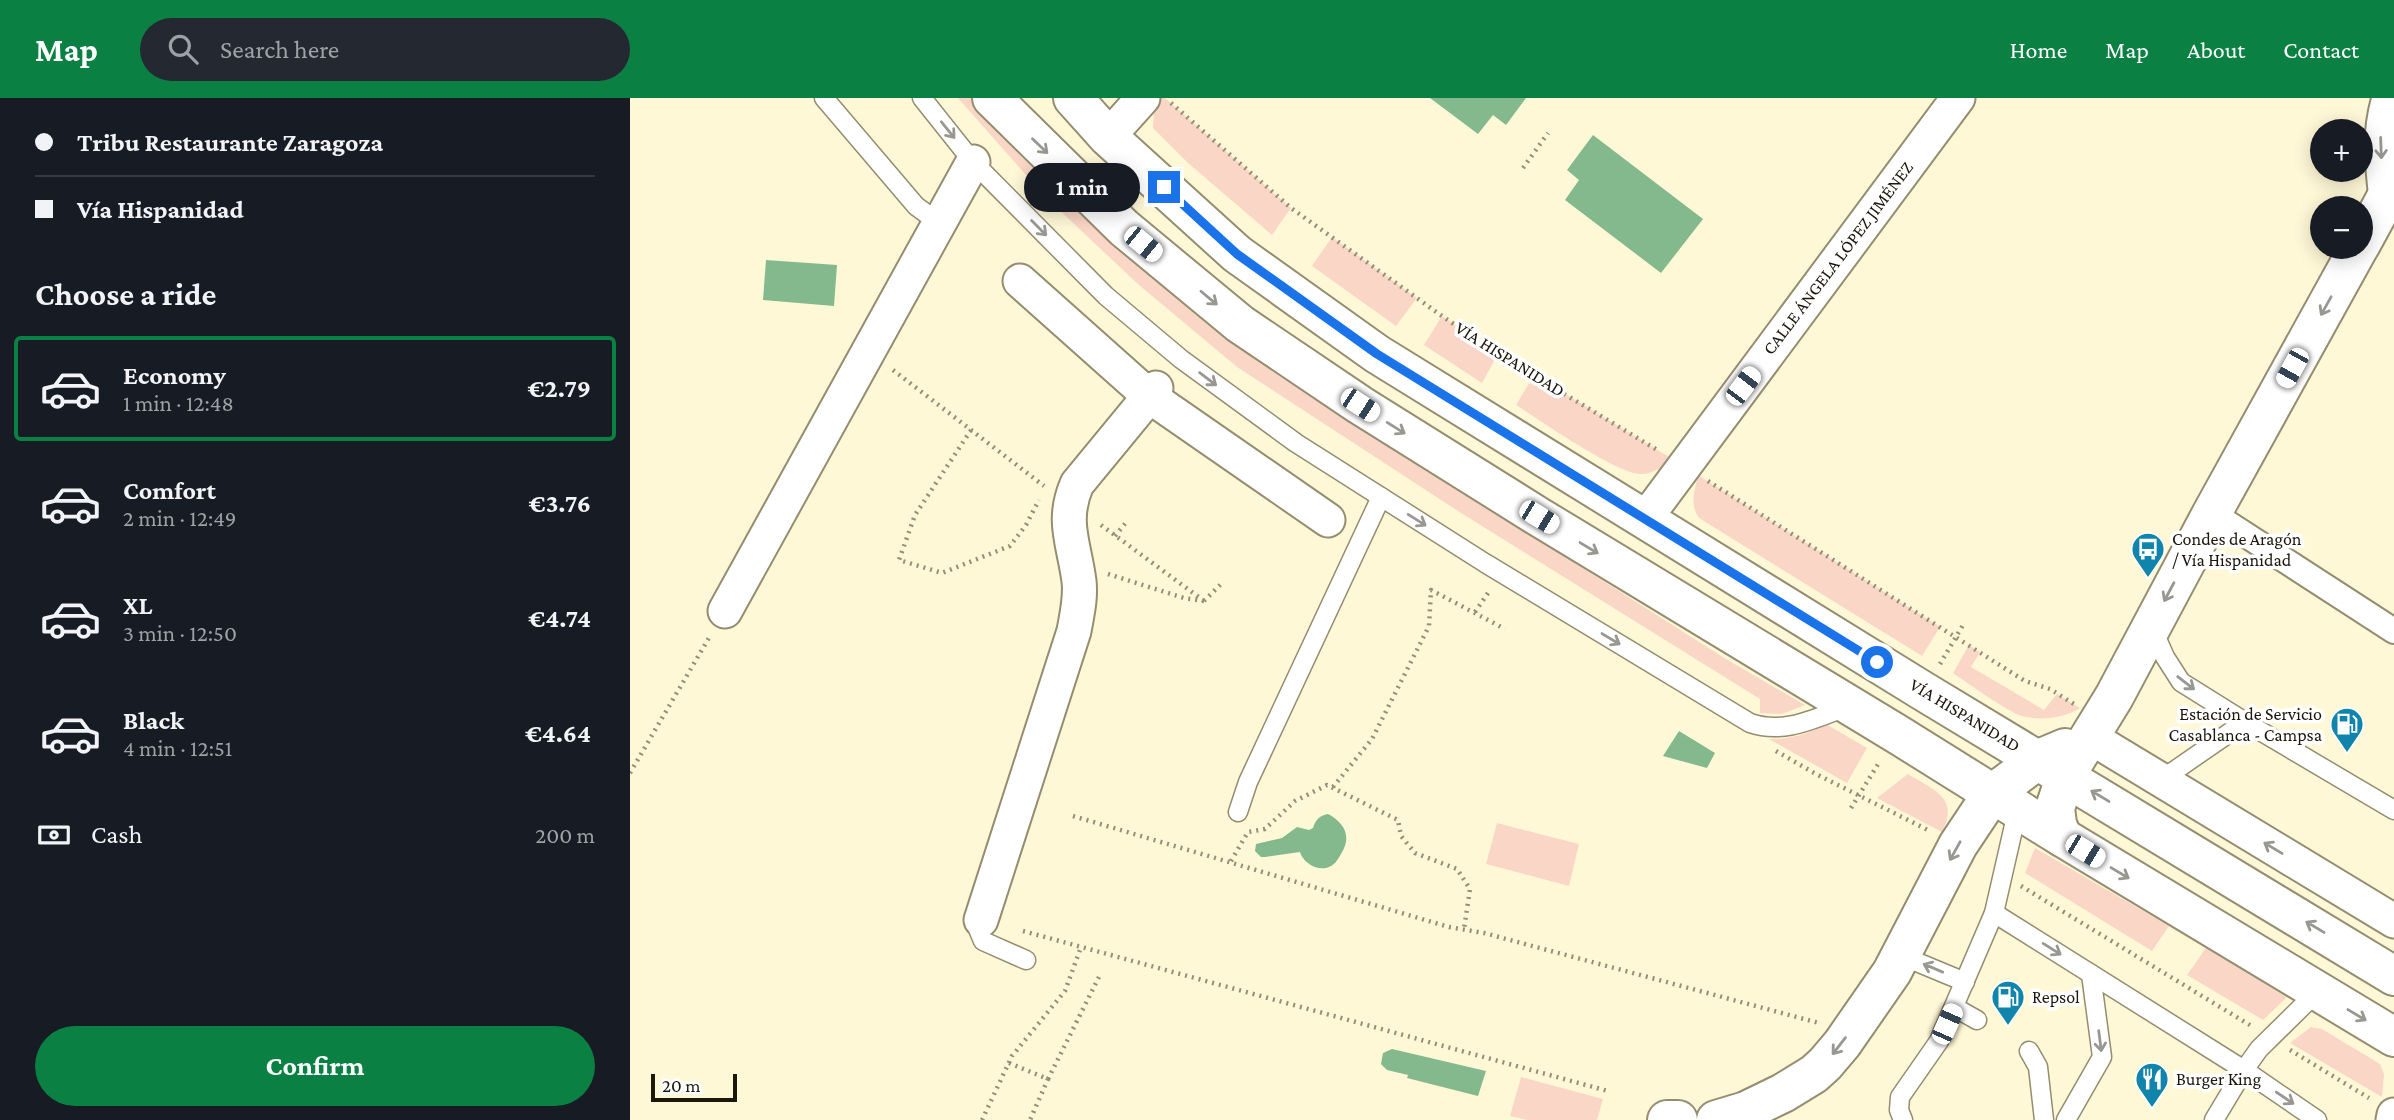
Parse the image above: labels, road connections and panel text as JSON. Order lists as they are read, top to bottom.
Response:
{
  "streets": {
    "main road": ["VÍA HISPANIDAD"],
    "street": ["CALLE ÁNGELA LÓPEZ JIMÉNEZ"]
  },
  "crossings": [
    ["CALLE ÁNGELA LÓPEZ JIMÉNEZ", "VÍA HISPANIDAD"]
  ],
  "places": {
    "bus stop": ["Condes de Aragón / Vía Hispanidad"],
    "fuel station": ["Estación de Servicio Casablanca - Campsa", "Repsol"],
    "restaurant": ["Burger King"]
  },
  "scale_bar": "20 m",
  "page": {
    "header": "Map",
    "search": "Search here",
    "nav": [
      "Home",
      "Map",
      "About",
      "Contact"
    ],
    "banner": ["Tribu Restaurante Zaragoza", "Vía Hispanidad"],
    "map_buttons": ["+", "−"],
    "bubble": "1 min",
    "heading": "Choose a ride",
    "list": [
      {
        "name": "Economy",
        "note": "1 min · 12:48",
        "value": "€2.79"
      },
      {
        "name": "Comfort",
        "note": "2 min · 12:49",
        "value": "€3.76"
      },
      {
        "name": "XL",
        "note": "3 min · 12:50",
        "value": "€4.74"
      },
      {
        "name": "Black",
        "note": "4 min · 12:51",
        "value": "€4.64"
      }
    ],
    "pay": ["Cash", "200 m"],
    "buttons": "Confirm",
    "scale": "20 m"
  }
}
